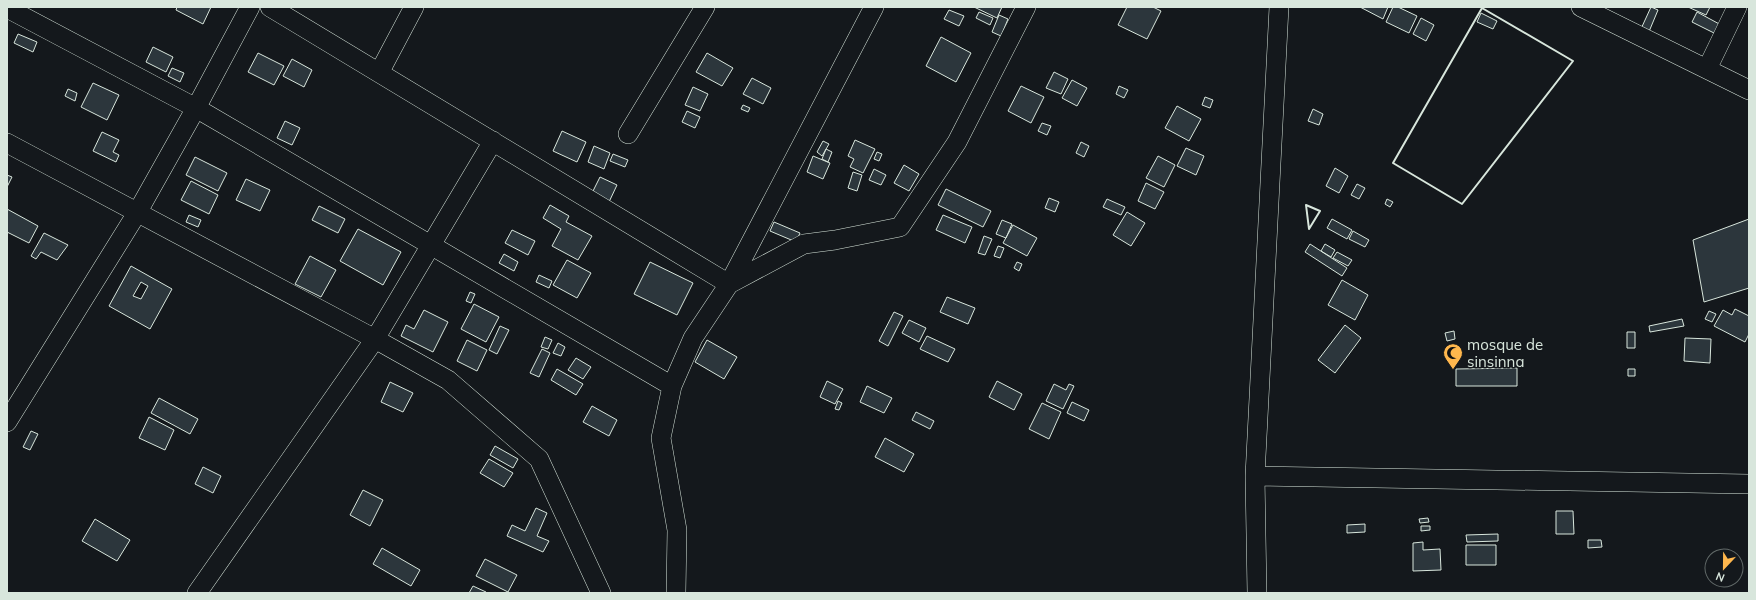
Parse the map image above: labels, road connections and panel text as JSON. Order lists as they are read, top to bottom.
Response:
{
  "places": {
    "mosque": ["mosque de sinsinna"]
  },
  "north": "bottom"
}
